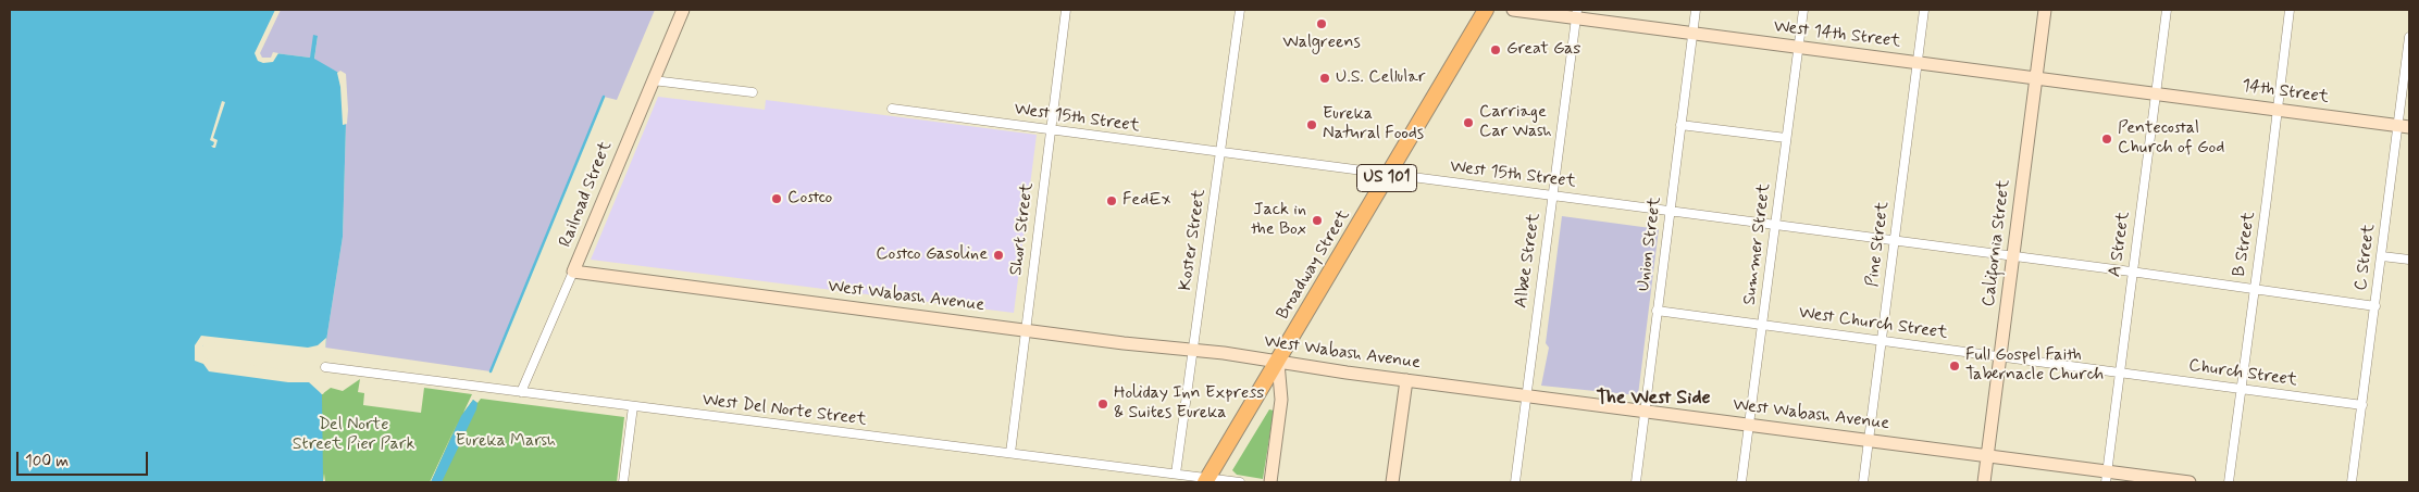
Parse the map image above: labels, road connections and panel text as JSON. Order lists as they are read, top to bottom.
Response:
{
  "streets": {
    "highway": ["US 101", "Broadway Street"],
    "street": [
      "West 14th Street",
      "14th Street",
      "West 15th Street",
      "Railroad Street",
      "Short Street",
      "Koster Street",
      "California Street",
      "Union Street",
      "Summer Street",
      "Pine Street",
      "A Street",
      "B Street",
      "C Street",
      "Albee Street",
      "West Wabash Avenue",
      "West Church Street",
      "Church Street",
      "West Del Norte Street"
    ]
  },
  "crossings": [
    ["West 14th Street", "14th Street"],
    ["West 14th Street", "California Street"],
    ["West 14th Street", "Union Street"],
    ["West 14th Street", "Summer Street"],
    ["West 14th Street", "Pine Street"],
    ["West 14th Street", "A Street"],
    ["West 14th Street", "Albee Street"],
    ["14th Street", "A Street"],
    ["14th Street", "B Street"],
    ["14th Street", "C Street"],
    ["West 15th Street", "Short Street"],
    ["West 15th Street", "Koster Street"],
    ["West 15th Street", "California Street"],
    ["West 15th Street", "Union Street"],
    ["West 15th Street", "Summer Street"],
    ["West 15th Street", "Pine Street"],
    ["West 15th Street", "A Street"],
    ["West 15th Street", "B Street"],
    ["West 15th Street", "C Street"],
    ["West 15th Street", "Albee Street"],
    ["West 15th Street", "Broadway Street"],
    ["Railroad Street", "West Wabash Avenue"],
    ["Railroad Street", "West Del Norte Street"],
    ["Short Street", "West Wabash Avenue"],
    ["Short Street", "West Del Norte Street"],
    ["Koster Street", "West Wabash Avenue"],
    ["Koster Street", "West Del Norte Street"],
    ["California Street", "West Wabash Avenue"],
    ["California Street", "West Church Street"],
    ["Union Street", "West Wabash Avenue"],
    ["Union Street", "West Church Street"],
    ["Summer Street", "West Wabash Avenue"],
    ["Summer Street", "West Church Street"],
    ["Pine Street", "West Wabash Avenue"],
    ["Pine Street", "West Church Street"],
    ["A Street", "West Wabash Avenue"],
    ["A Street", "West Church Street"],
    ["A Street", "Church Street"],
    ["B Street", "Church Street"],
    ["C Street", "Church Street"],
    ["Albee Street", "West Wabash Avenue"],
    ["Broadway Street", "West Wabash Avenue"],
    ["Broadway Street", "West Del Norte Street"],
    ["West Church Street", "Church Street"]
  ],
  "districts": ["The West Side"],
  "parks": ["Del Norte Street Pier Park", "Eureka Marsh"],
  "places": [
    "Walgreens",
    "Great Gas",
    "U.S. Cellular",
    "Carriage Car Wash",
    "Eureka Natural Foods",
    "Pentecostal Church of God",
    "Costco",
    "FedEx",
    "Jack in the Box",
    "Costco Gasoline",
    "Full Gospel Faith Tabernacle Church",
    "Holiday Inn Express & Suites Eureka"
  ],
  "scale_bar": "100 m"
}
